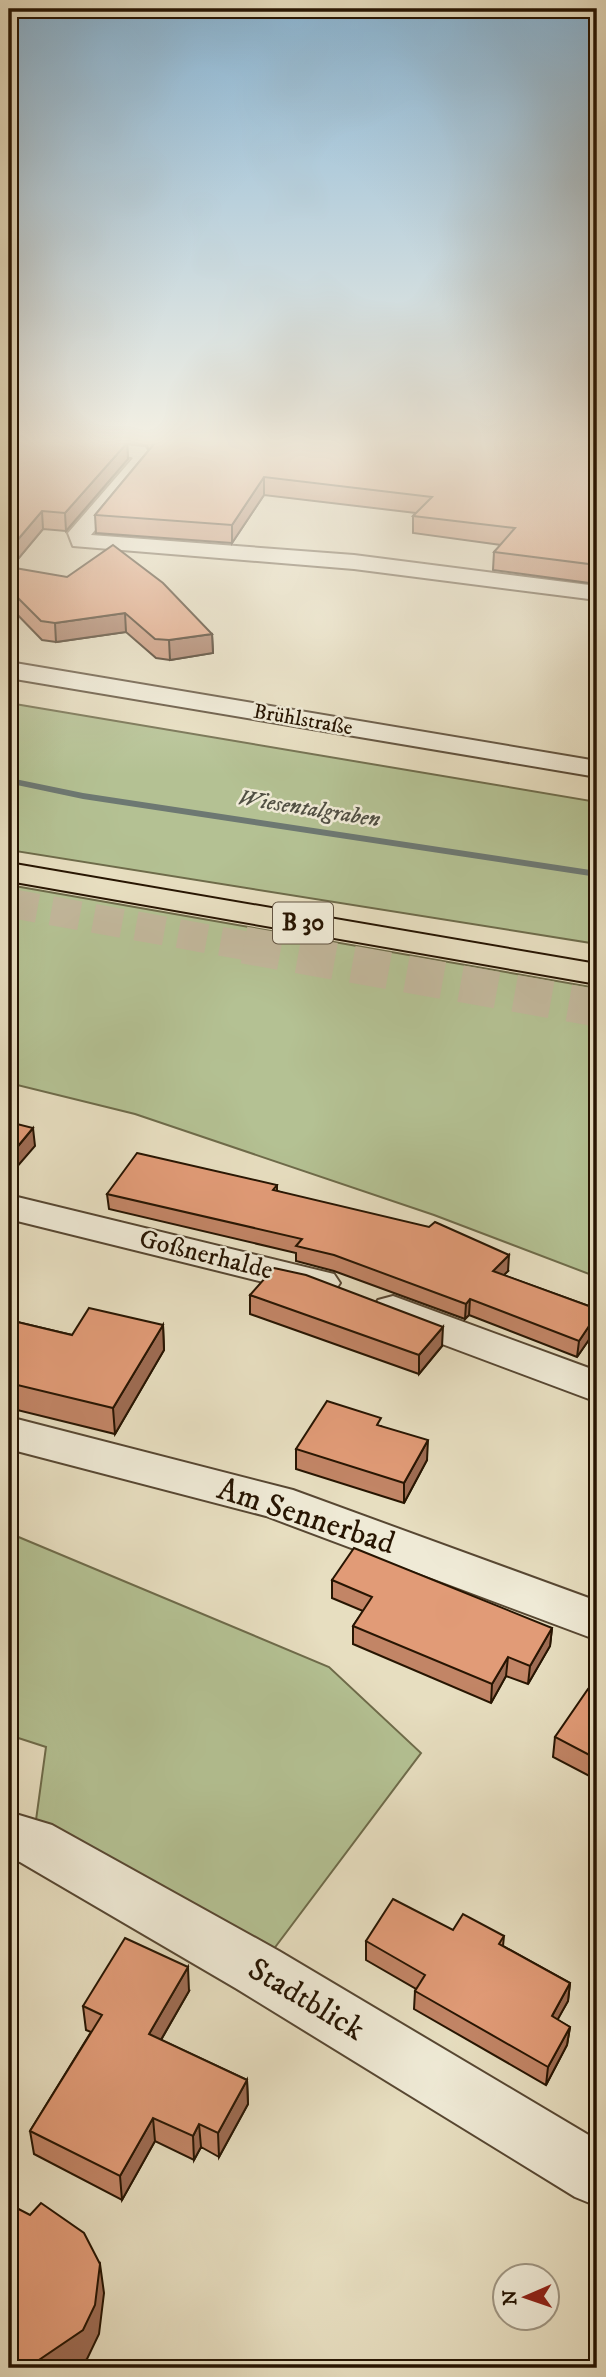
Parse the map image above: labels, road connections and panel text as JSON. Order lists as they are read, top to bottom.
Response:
{
  "streets": {
    "highway": ["B 30"],
    "street": [
      "Brühlstraße",
      "Goßnerhalde",
      "Am Sennerbad",
      "Stadtblick"
    ]
  },
  "water": ["Wiesentalgraben"],
  "north": "left"
}
